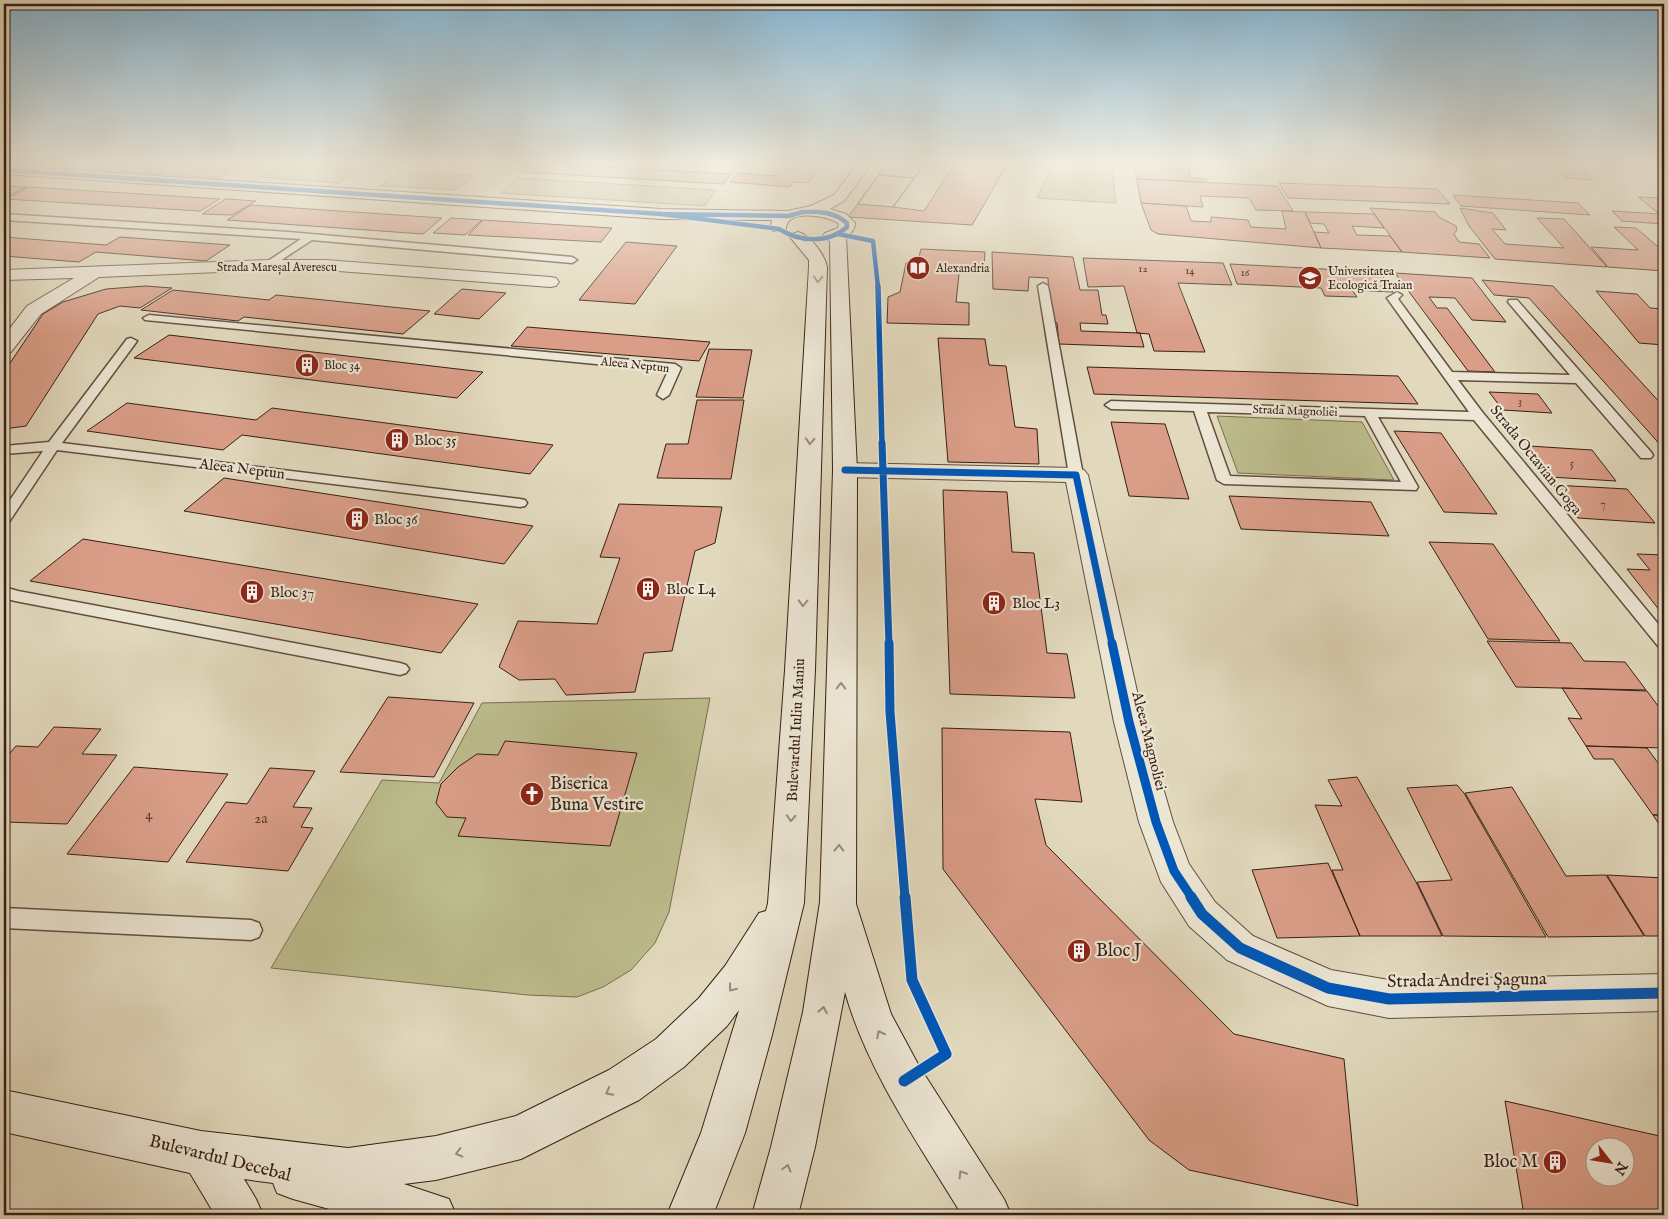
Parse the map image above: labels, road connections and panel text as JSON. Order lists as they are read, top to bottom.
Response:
{
  "streets": {
    "street": [
      "Strada Mareșal Averescu",
      "Bulevardul Iuliu Maniu",
      "Aleea Magnoliei",
      "Strada Andrei Șaguna",
      "Bulevardul Decebal"
    ],
    "lane": ["Aleea Neptun", "Strada Magnoliei", "Strada Octavian Goga"]
  },
  "crossings": [
    ["Strada Magnoliei", "Strada Octavian Goga"],
    ["Aleea Magnoliei", "Strada Andrei Șaguna"]
  ],
  "places": {
    "library": ["Alexandria"],
    "school or university": ["Universitatea Ecologică Traian"],
    "building": [
      "Bloc 34",
      "Bloc 35",
      "Bloc 36",
      "Bloc L4",
      "Bloc 37",
      "Bloc L3",
      "Bloc J",
      "Bloc M"
    ],
    "church": ["Biserica Buna Vestire"]
  },
  "house_numbers": [
    "12",
    "14",
    "16",
    "3",
    "5",
    "7",
    "4",
    "2a"
  ],
  "north": "bottom right"
}
